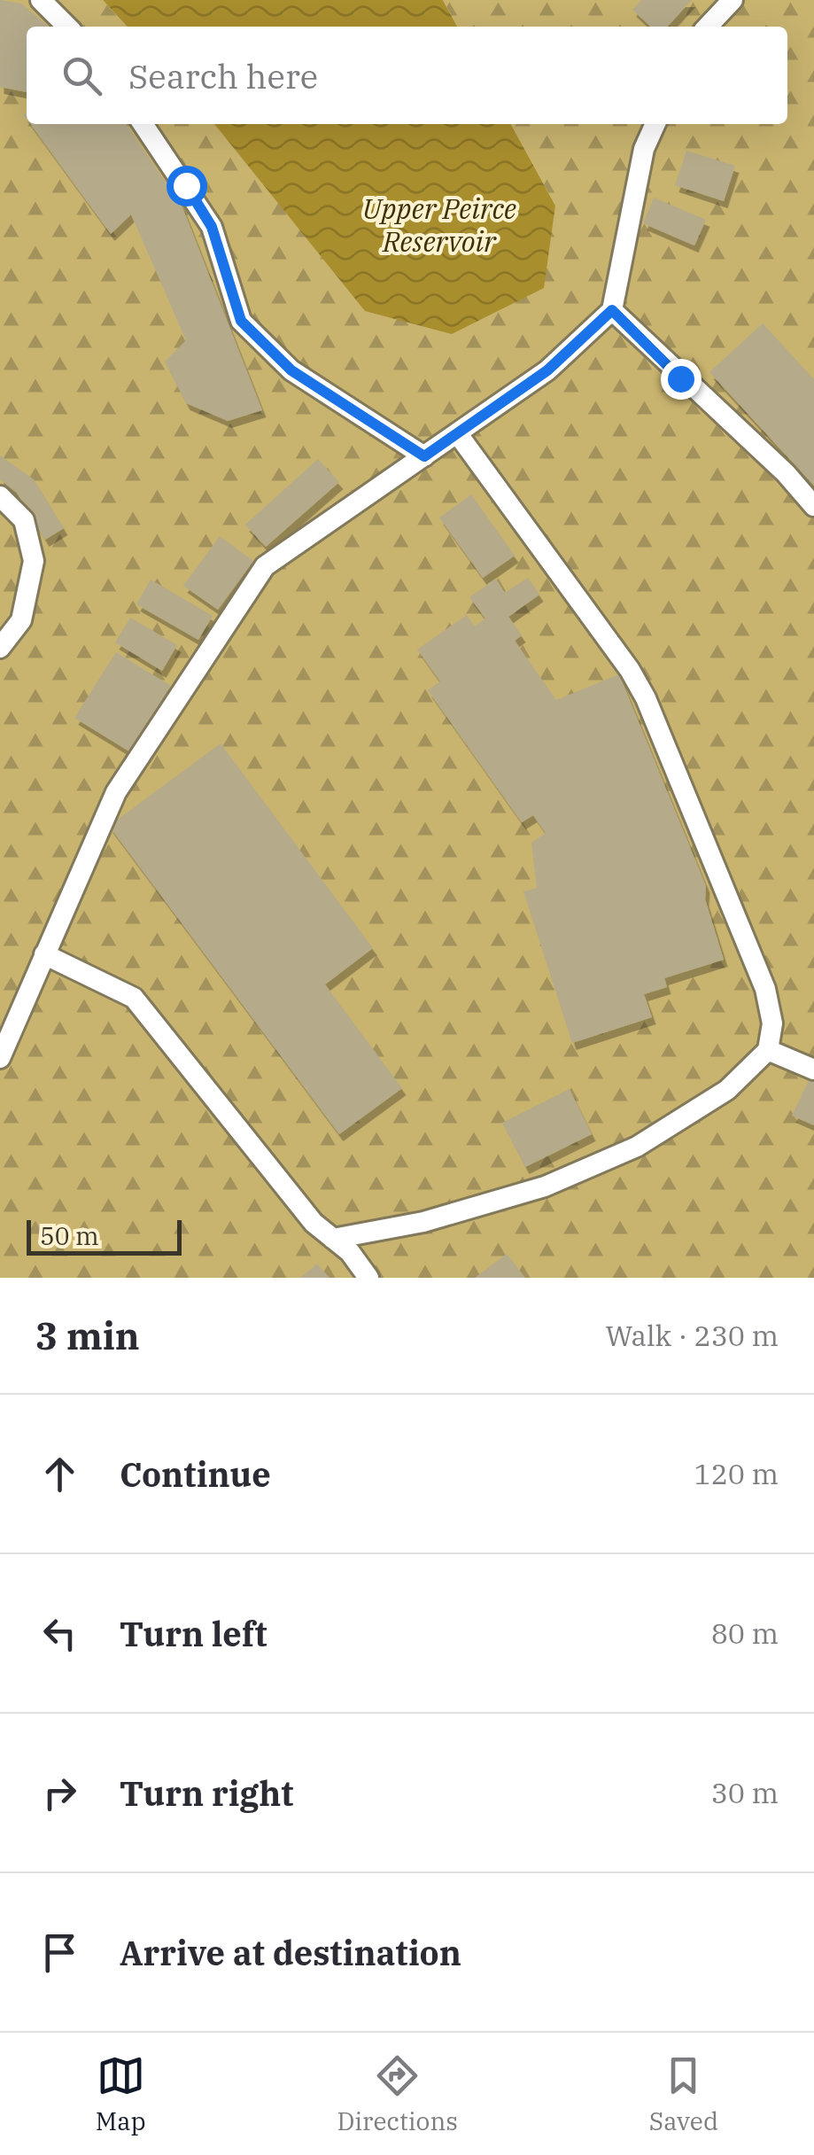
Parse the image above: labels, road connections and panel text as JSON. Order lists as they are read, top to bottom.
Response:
{
  "water": ["Upper Peirce Reservoir"],
  "scale_bar": "50 m",
  "page": {
    "search": "Search here",
    "scale": "50 m",
    "heading": ["3 min", "Walk · 230 m"],
    "list": [
      ["Continue", "120 m"],
      ["Turn left", "80 m"],
      ["Turn right", "30 m"],
      "Arrive at destination"
    ],
    "nav": ["Map", "Directions", "Saved"]
  }
}
